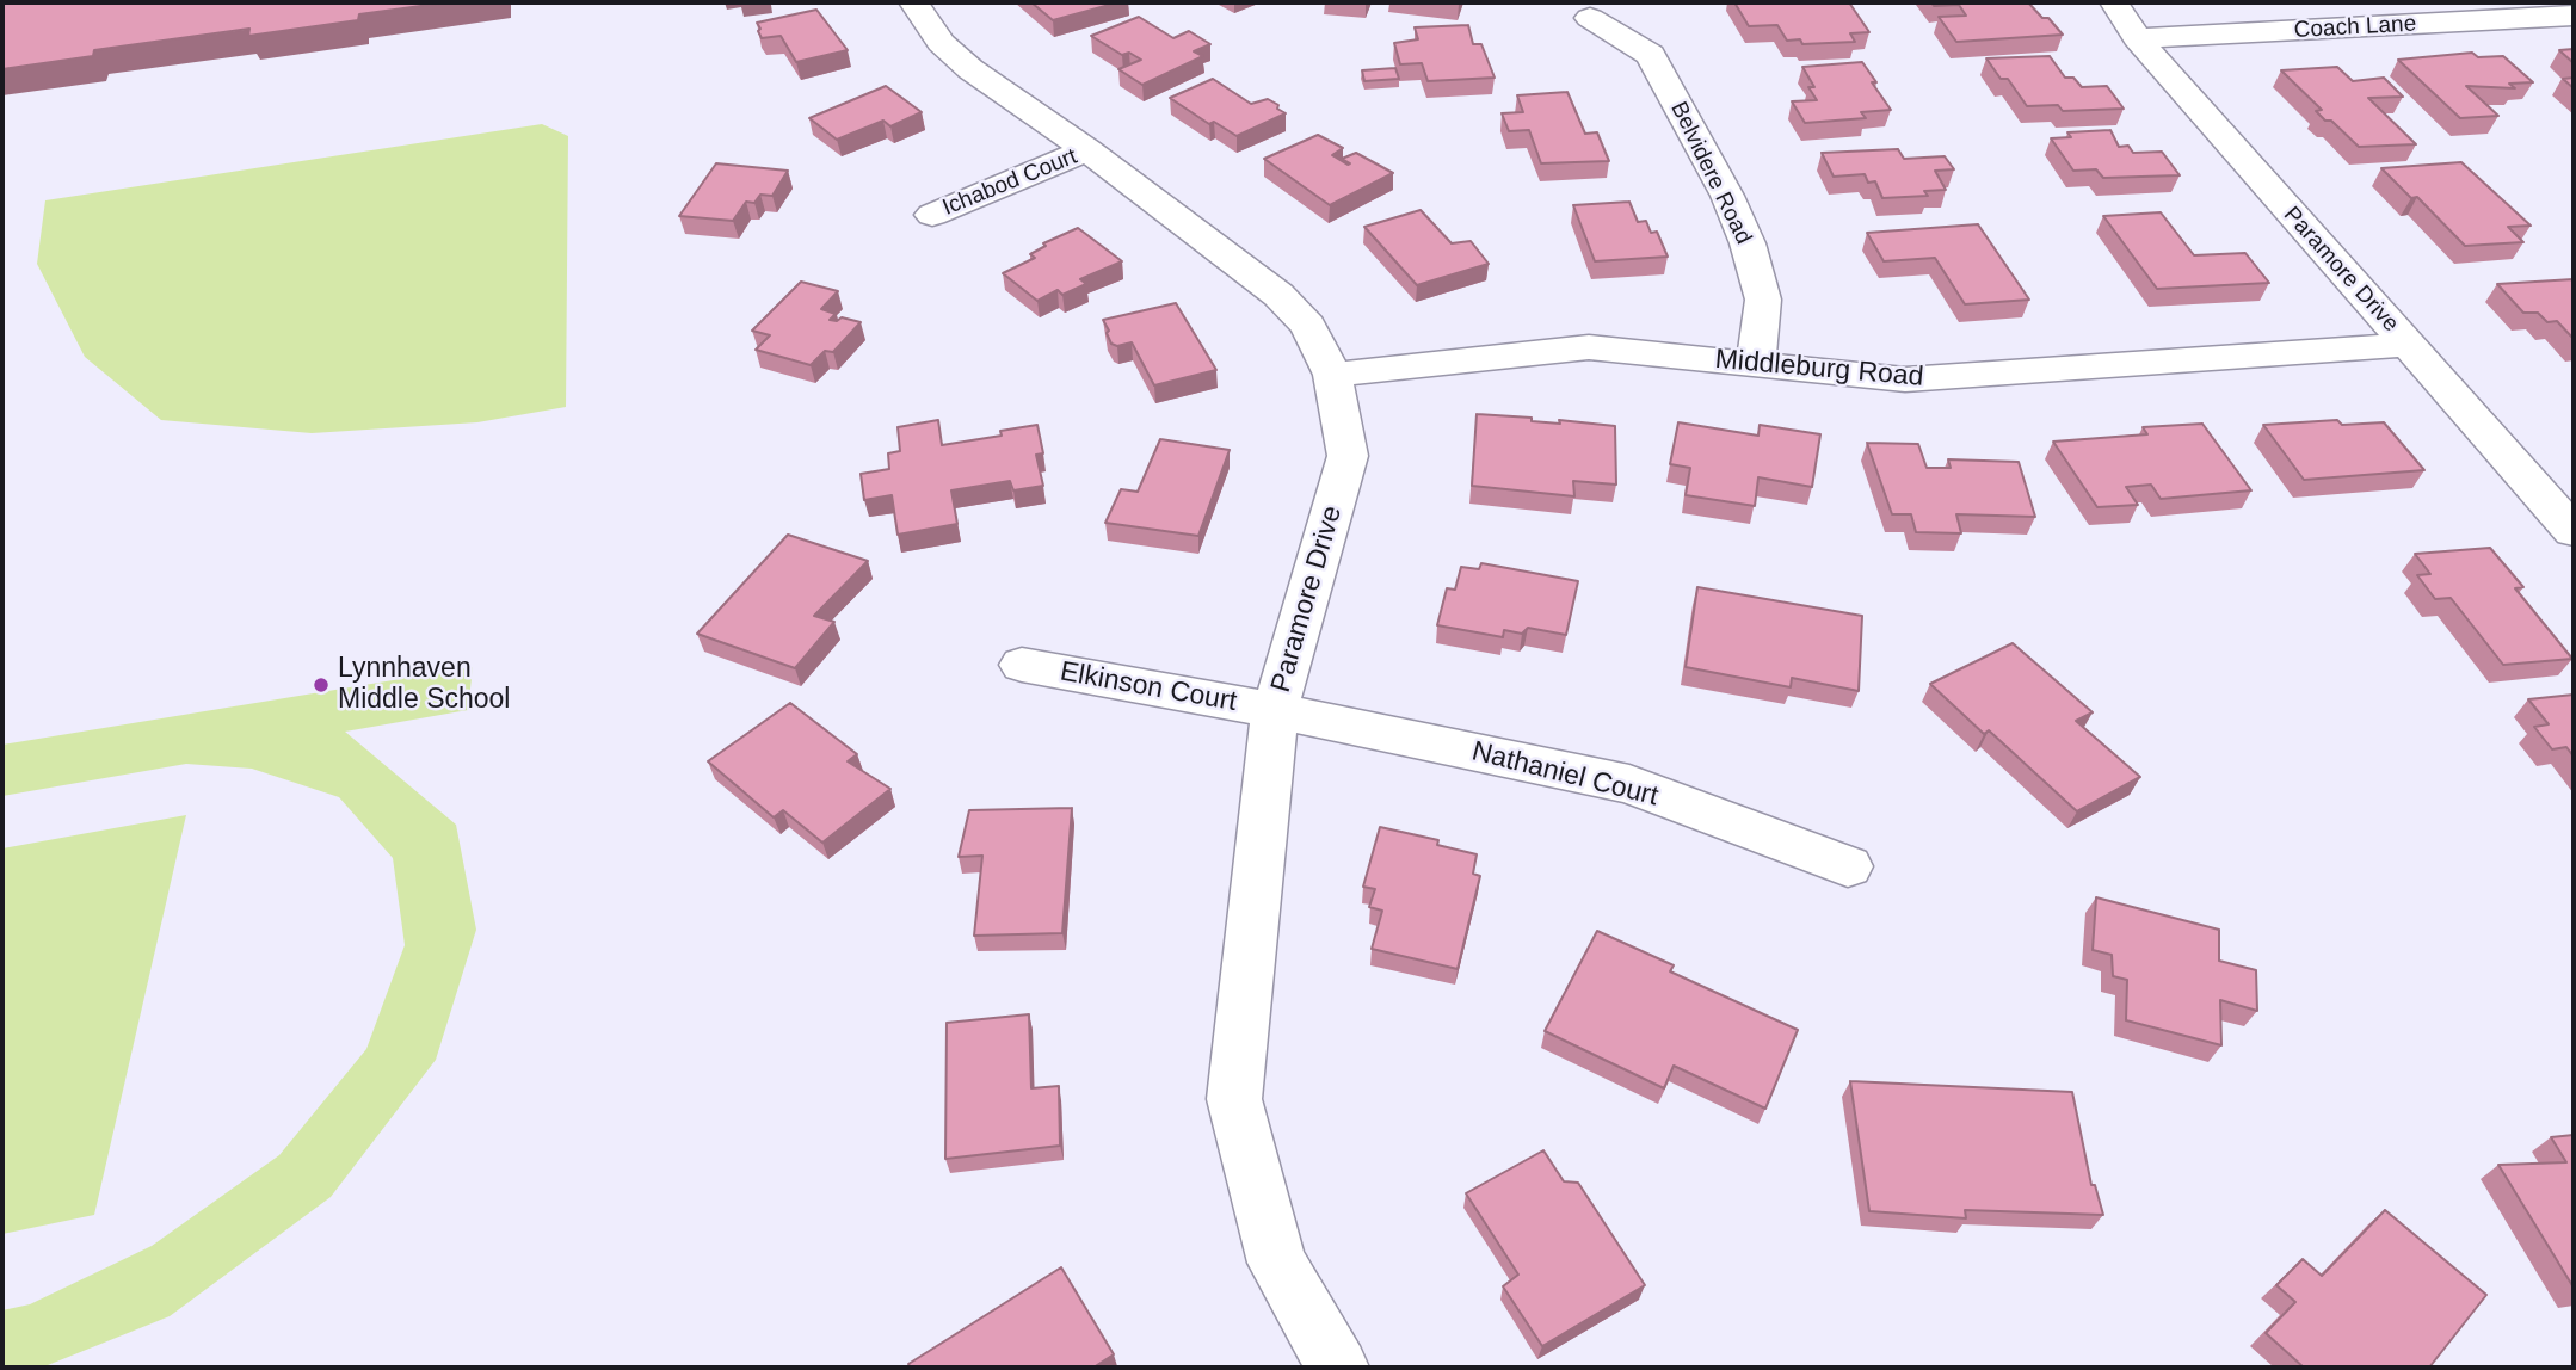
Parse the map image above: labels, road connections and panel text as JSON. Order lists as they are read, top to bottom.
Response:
{
  "streets": {
    "street": [
      "Coach Lane",
      "Belvidere Road",
      "Ichabod Court",
      "Paramore Drive",
      "Middleburg Road",
      "Elkinson Court",
      "Nathaniel Court"
    ]
  },
  "crossings": [
    ["Coach Lane", "Paramore Drive"],
    ["Belvidere Road", "Middleburg Road"],
    ["Ichabod Court", "Paramore Drive"],
    ["Paramore Drive", "Middleburg Road"],
    ["Paramore Drive", "Elkinson Court"],
    ["Paramore Drive", "Nathaniel Court"],
    ["Elkinson Court", "Nathaniel Court"]
  ],
  "places": ["Lynnhaven Middle School"]
}
